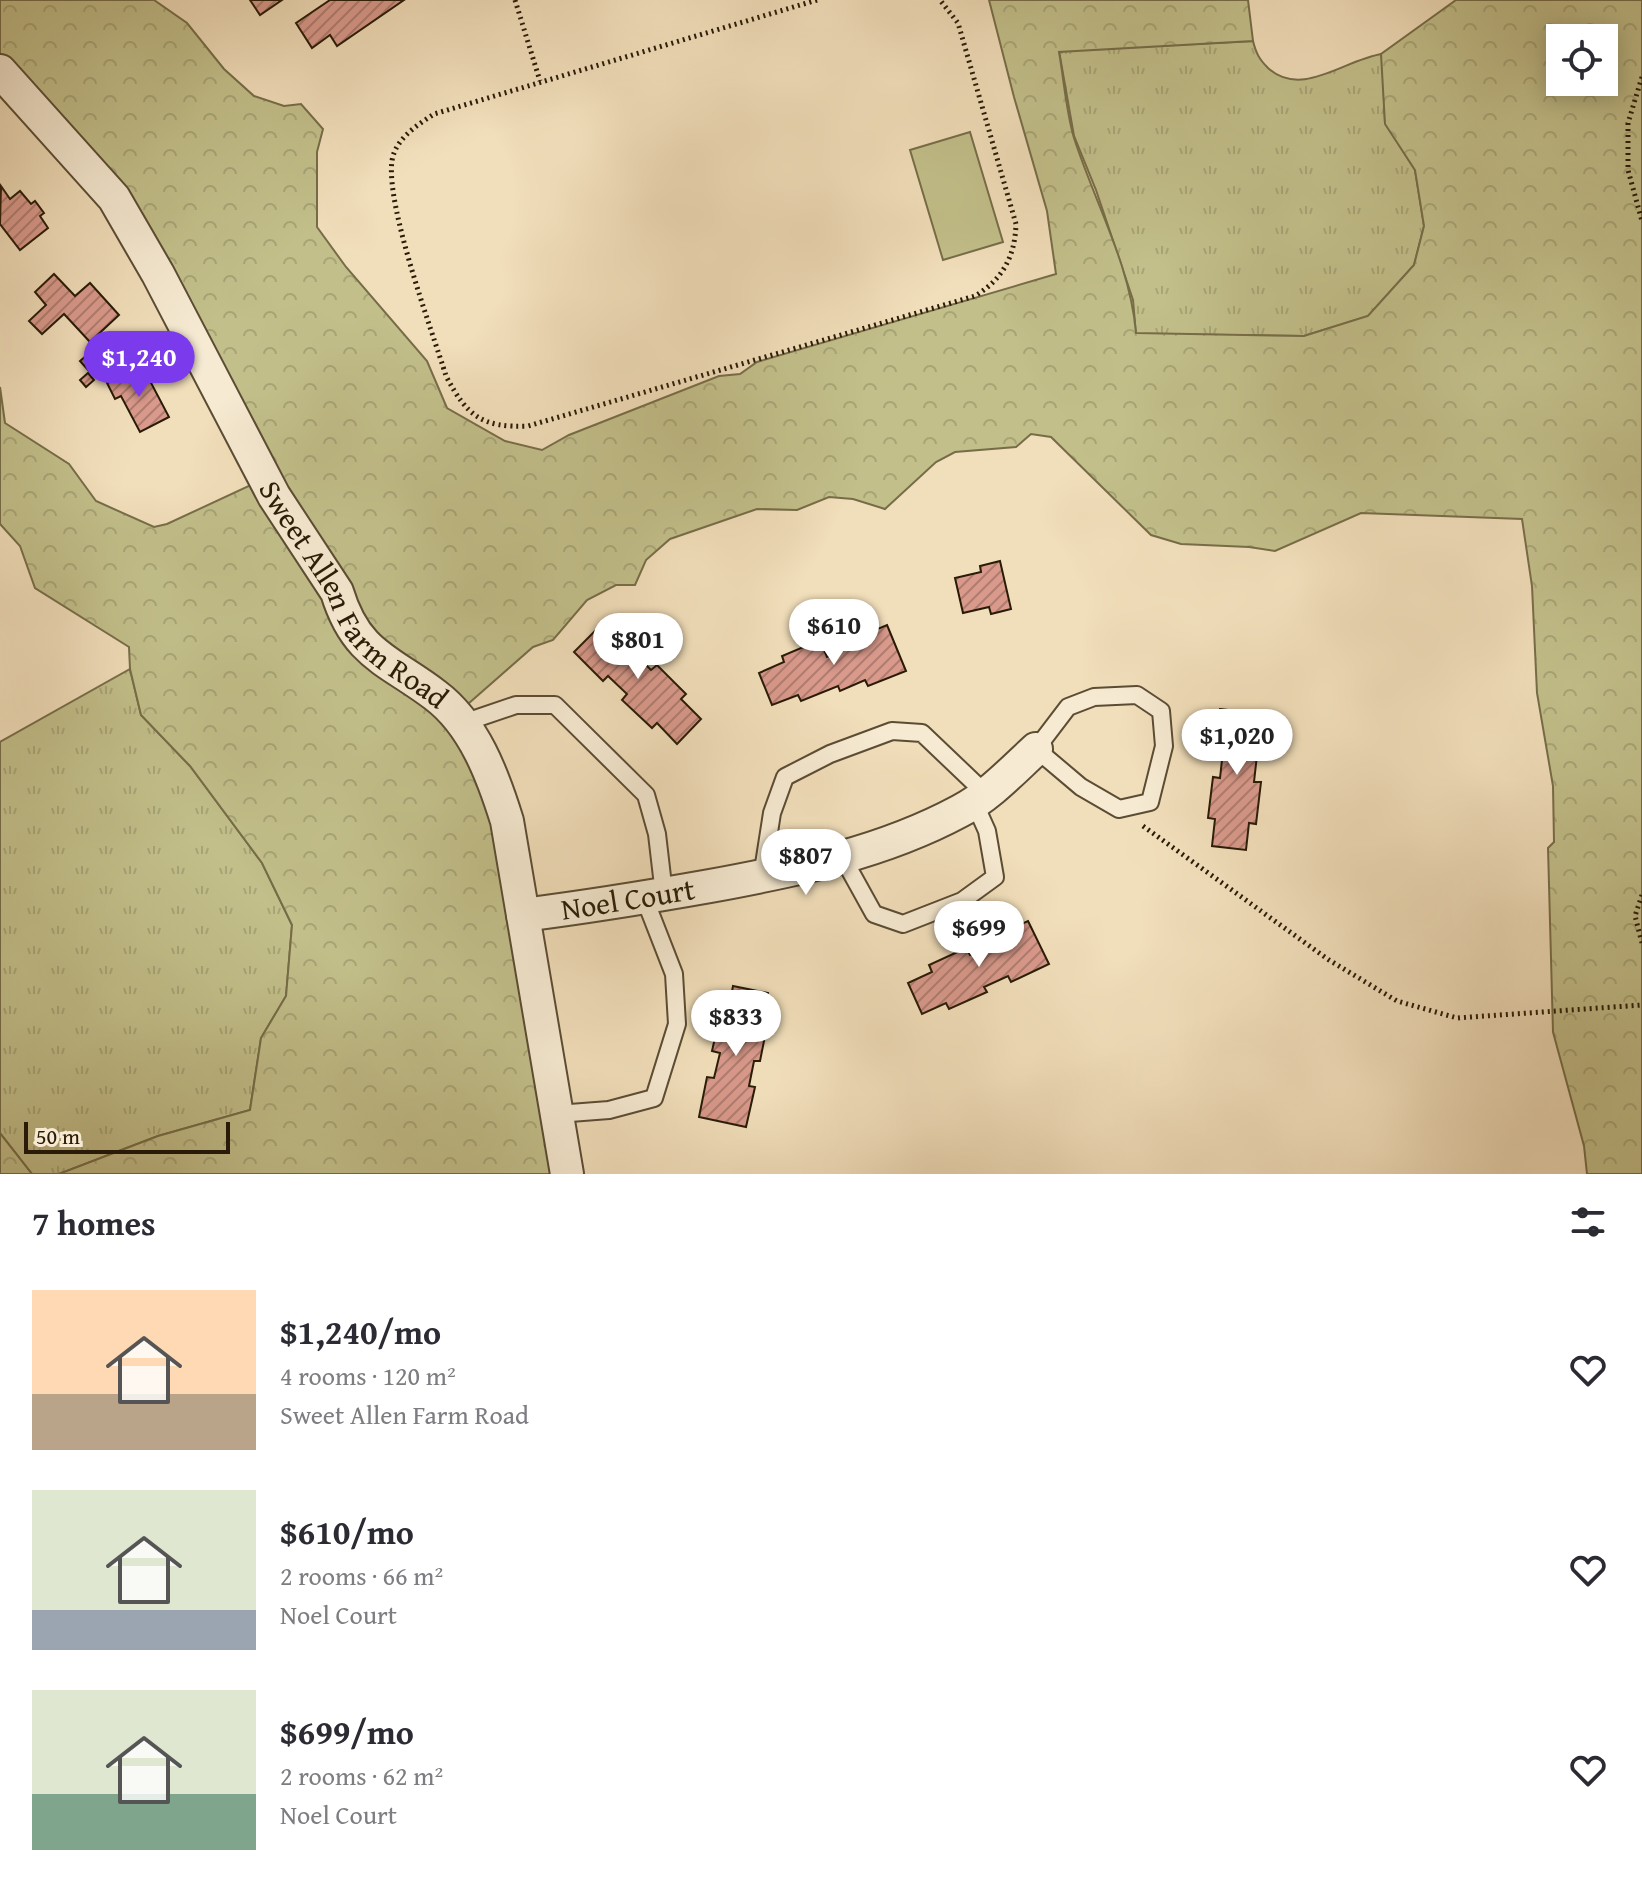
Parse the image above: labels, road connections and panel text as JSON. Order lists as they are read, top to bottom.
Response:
{
  "streets": {
    "street": ["Sweet Allen Farm Road", "Noel Court"]
  },
  "crossings": [
    ["Sweet Allen Farm Road", "Noel Court"]
  ],
  "scale_bar": "50 m",
  "page": {
    "price": [
      "$1,240",
      "$610",
      "$801",
      "$1,020",
      "$807",
      "$699",
      "$833"
    ],
    "scale": "50 m",
    "heading": "7 homes",
    "list": [
      {
        "name": "$1,240/mo",
        "note": "4 rooms · 120 m² · Sweet Allen Farm Road"
      },
      {
        "name": "$610/mo",
        "note": "2 rooms · 66 m² · Noel Court"
      },
      {
        "name": "$699/mo",
        "note": "2 rooms · 62 m² · Noel Court"
      }
    ]
  }
}
